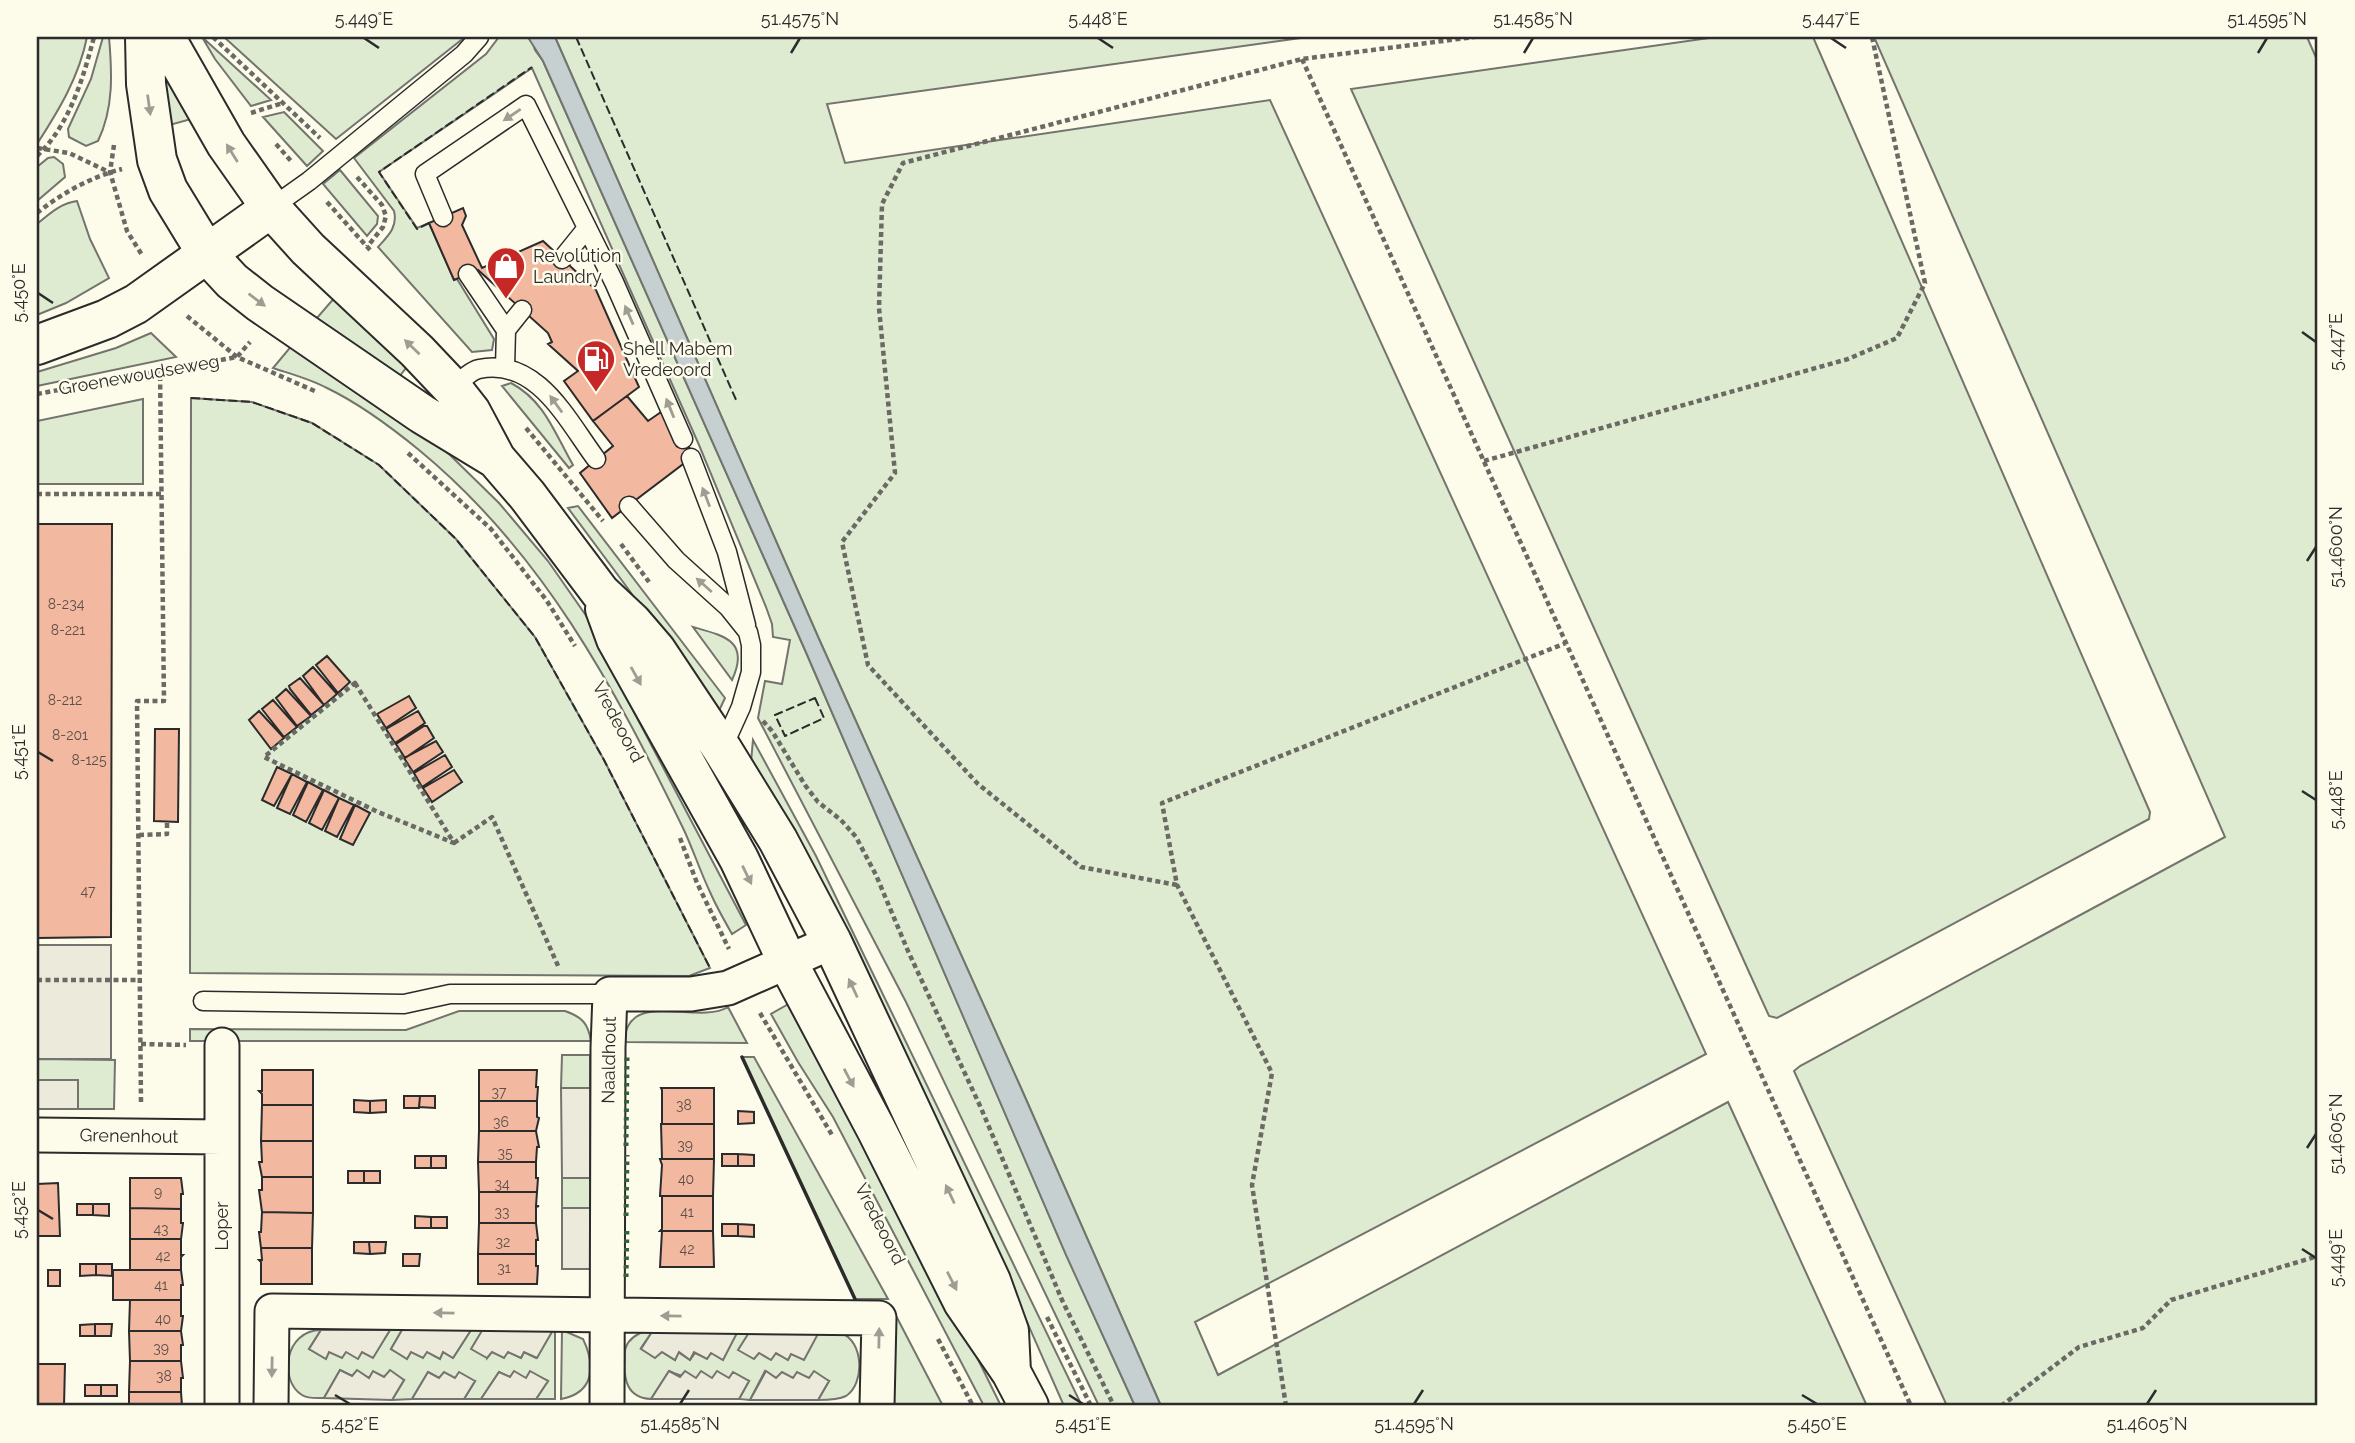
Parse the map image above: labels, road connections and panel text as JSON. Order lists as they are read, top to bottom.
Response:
{
  "streets": {
    "street": ["Naaldhout", "Grenenhout", "Loper"],
    "path": ["Groenewoudseweg"]
  },
  "crossings": [
    ["Grenenhout", "Loper"]
  ],
  "places": {
    "shop": ["Revolution Laundry"],
    "fuel station": ["Shell Mabem Vredeoord"]
  },
  "house_numbers": [
    "8-234",
    "8-221",
    "8-212",
    "8-201",
    "8-125",
    "47",
    "37",
    "38",
    "36",
    "39",
    "35",
    "40",
    "34",
    "9",
    "33",
    "41",
    "43",
    "32",
    "42",
    "42",
    "31",
    "41",
    "40",
    "39",
    "38"
  ],
  "coordinates": [
    "5.449°E",
    "51.4575°N",
    "5.448°E",
    "51.4585°N",
    "5.447°E",
    "51.4595°N",
    "5.450°E",
    "51.4600°N",
    "5.451°E",
    "51.4605°N",
    "5.452°E"
  ]
}
